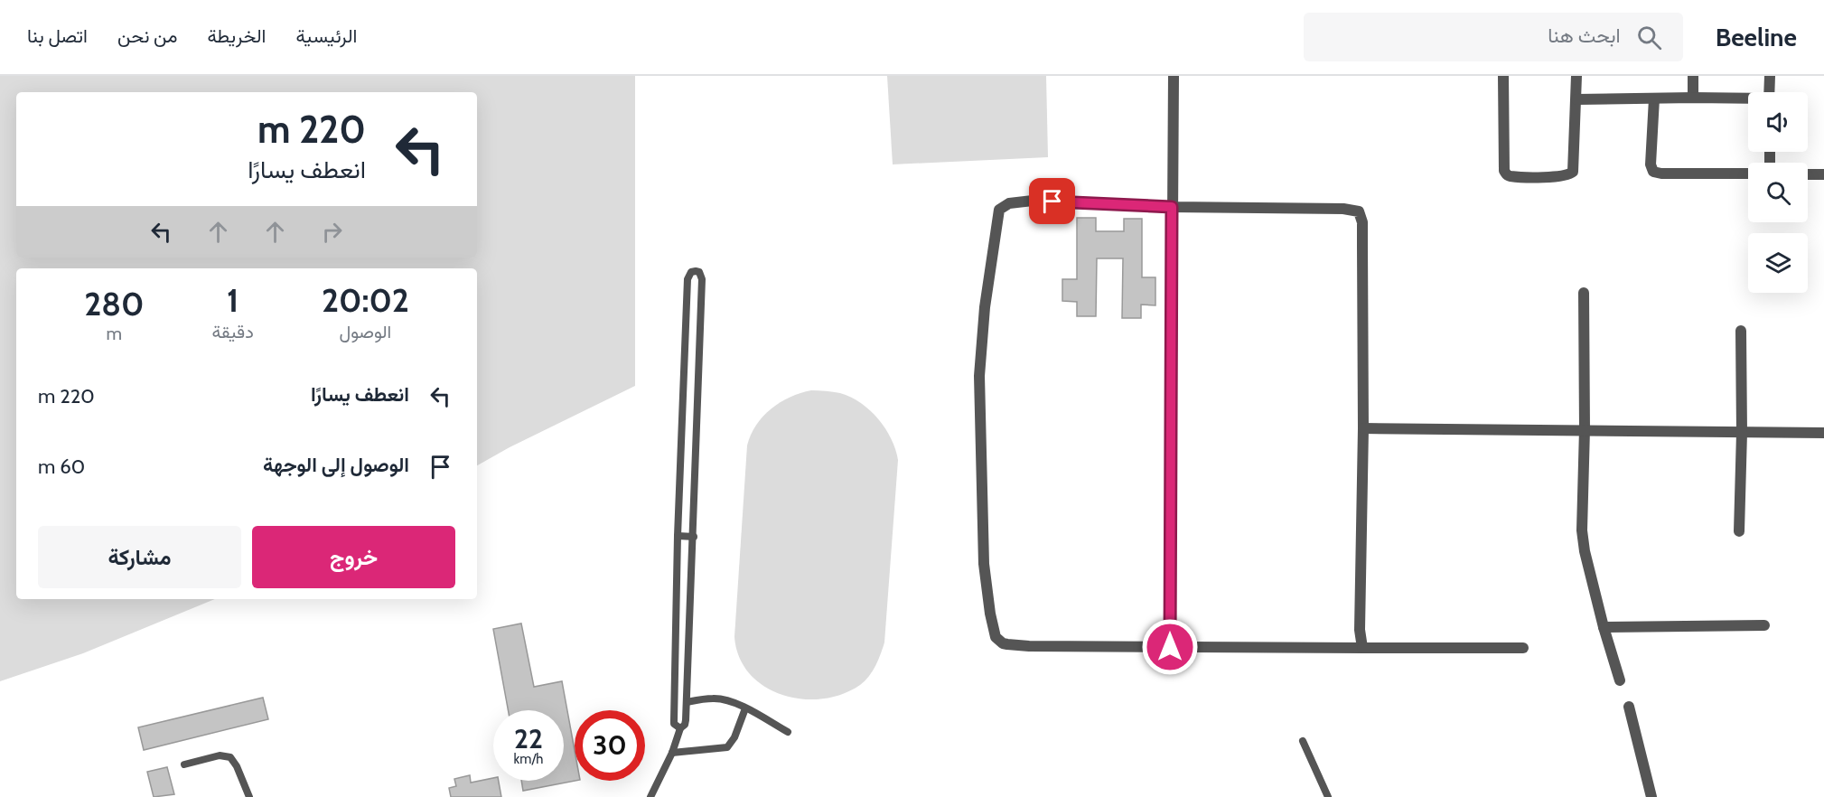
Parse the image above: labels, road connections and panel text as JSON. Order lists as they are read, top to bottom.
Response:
{
  "page": {
    "header": "Beeline",
    "search": "ابحث هنا",
    "nav": [
      "الرئيسية",
      "الخريطة",
      "من نحن",
      "اتصل بنا"
    ],
    "turn": ["220 m", "انعطف يسارًا"],
    "eta": [
      "20:02",
      "الوصول",
      "1",
      "دقيقة",
      "280",
      "m"
    ],
    "list": [
      {
        "name": "انعطف يسارًا",
        "value": "220 m"
      },
      {
        "name": "الوصول إلى الوجهة",
        "value": "60 m"
      }
    ],
    "buttons": ["خروج", "مشاركة"],
    "speed": "22 km/h",
    "limit": "30"
  }
}
